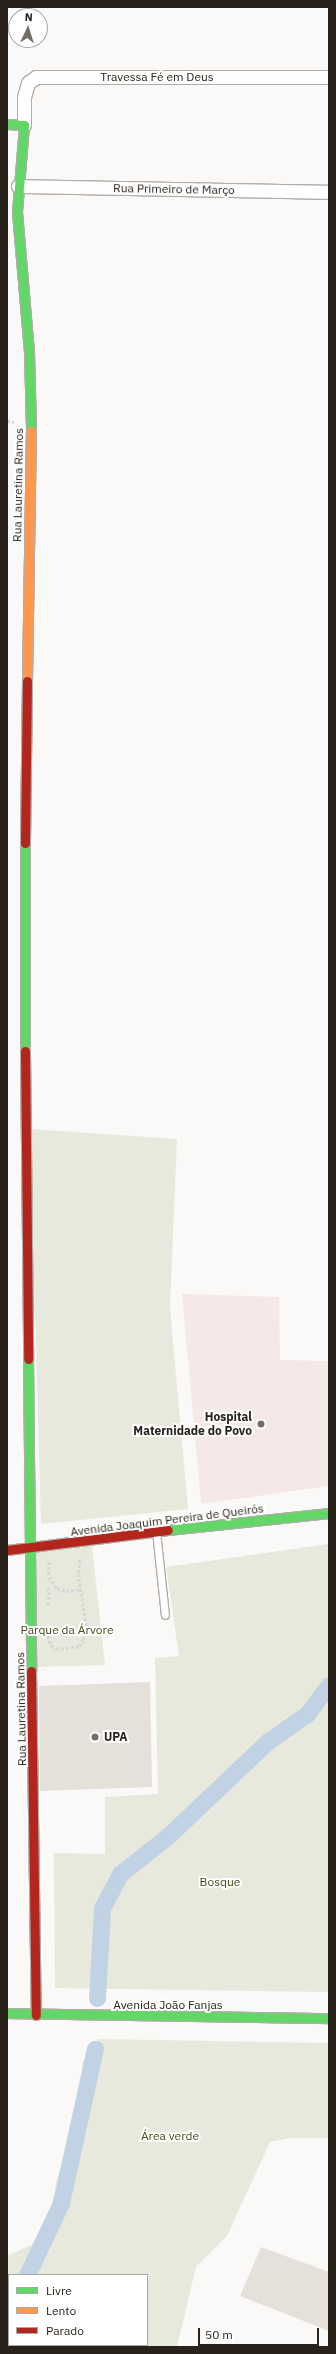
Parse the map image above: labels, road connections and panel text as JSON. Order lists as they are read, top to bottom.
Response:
{
  "streets": {
    "street": [
      "Travessa Fé em Deus",
      "Rua Primeiro de Março",
      "Rua Lauretina Ramos",
      "Avenida Joaquim Pereira de Queirós",
      "Avenida João Fanjas"
    ]
  },
  "crossings": [
    ["Travessa Fé em Deus", "Rua Lauretina Ramos"],
    ["Rua Primeiro de Março", "Rua Lauretina Ramos"],
    ["Rua Lauretina Ramos", "Avenida Joaquim Pereira de Queirós"],
    ["Rua Lauretina Ramos", "Avenida João Fanjas"]
  ],
  "parks": ["Parque da Árvore", "Bosque", "Área verde"],
  "places": ["Hospital Maternidade do Povo", "UPA"],
  "legend": ["Livre", "Lento", "Parado"],
  "scale_bar": "50 m",
  "north": "top"
}
